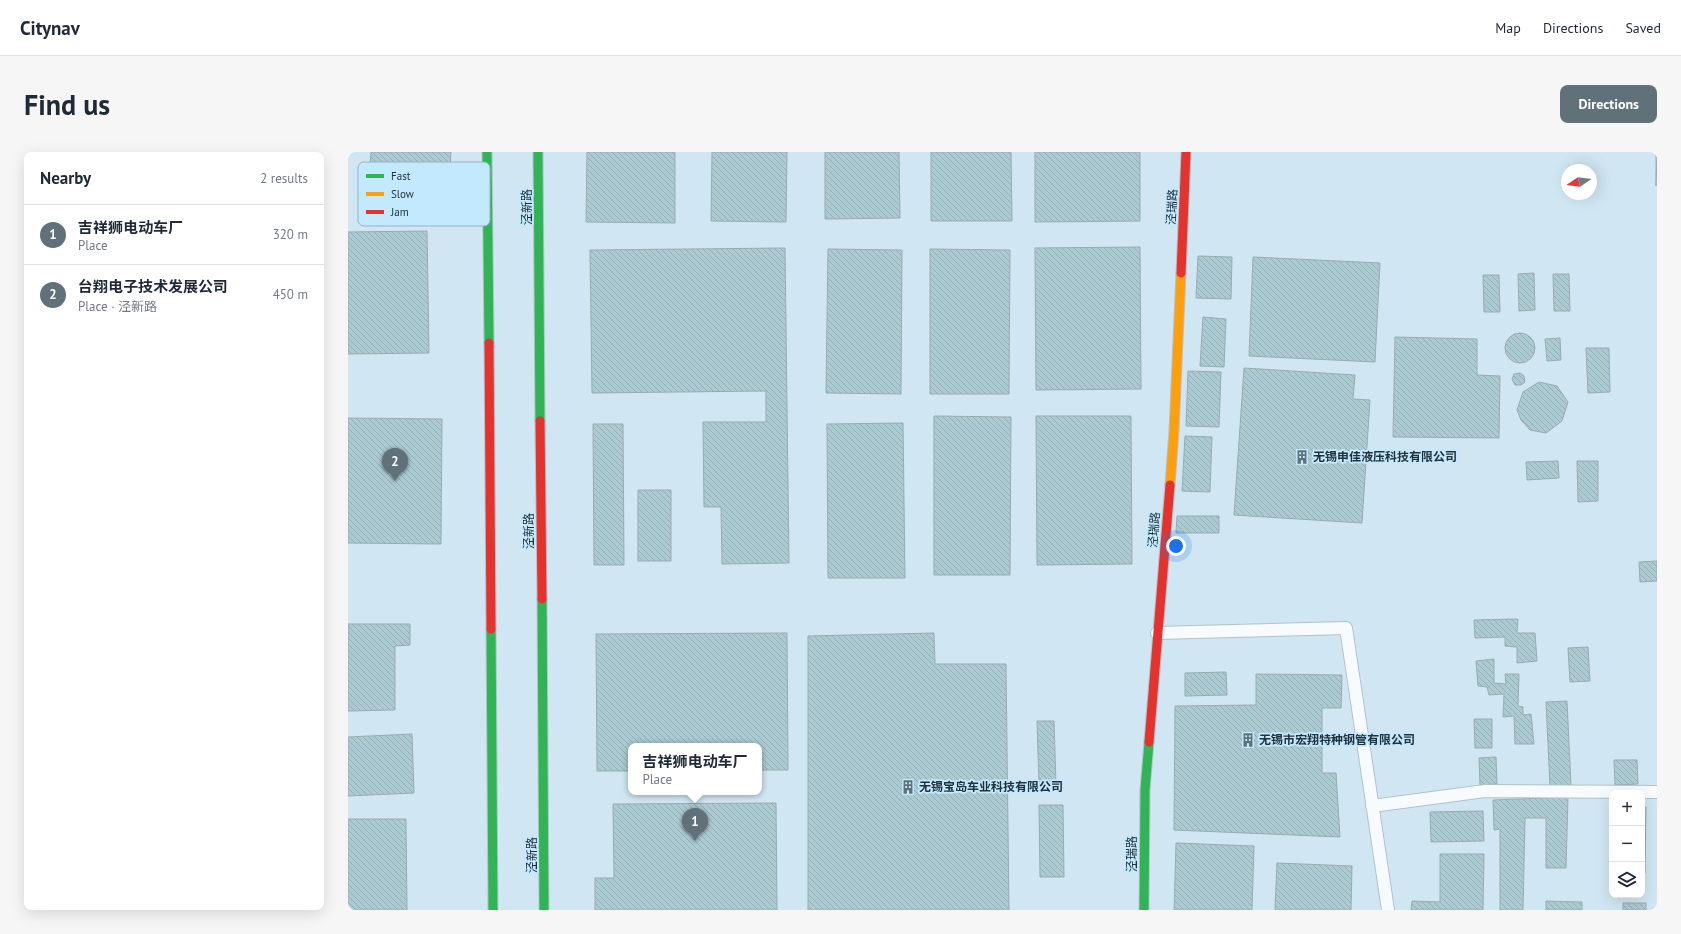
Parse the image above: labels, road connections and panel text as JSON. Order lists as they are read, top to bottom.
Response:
{
  "streets": {
    "street": ["泾新路", "泾瑞路"]
  },
  "places": {
    "building": ["无锡申佳液压科技有限公司", "无锡市宏翔特种钢管有限公司", "无锡宝岛车业科技有限公司"]
  },
  "legend": ["Fast", "Slow", "Jam"],
  "north": "left",
  "page": {
    "header": "Citynav",
    "nav": ["Map", "Directions", "Saved"],
    "buttons": "Directions",
    "title": "Find us",
    "heading": ["Nearby", "2 results"],
    "list": [
      {
        "mark": "1",
        "name": "吉祥狮电动车厂",
        "note": "Place",
        "value": "320 m"
      },
      {
        "mark": "2",
        "name": "台翔电子技术发展公司",
        "note": "Place · 泾新路",
        "value": "450 m"
      }
    ],
    "pins": ["2", "1"],
    "popup": ["吉祥狮电动车厂", "Place"],
    "map_buttons": ["+", "−"]
  }
}
